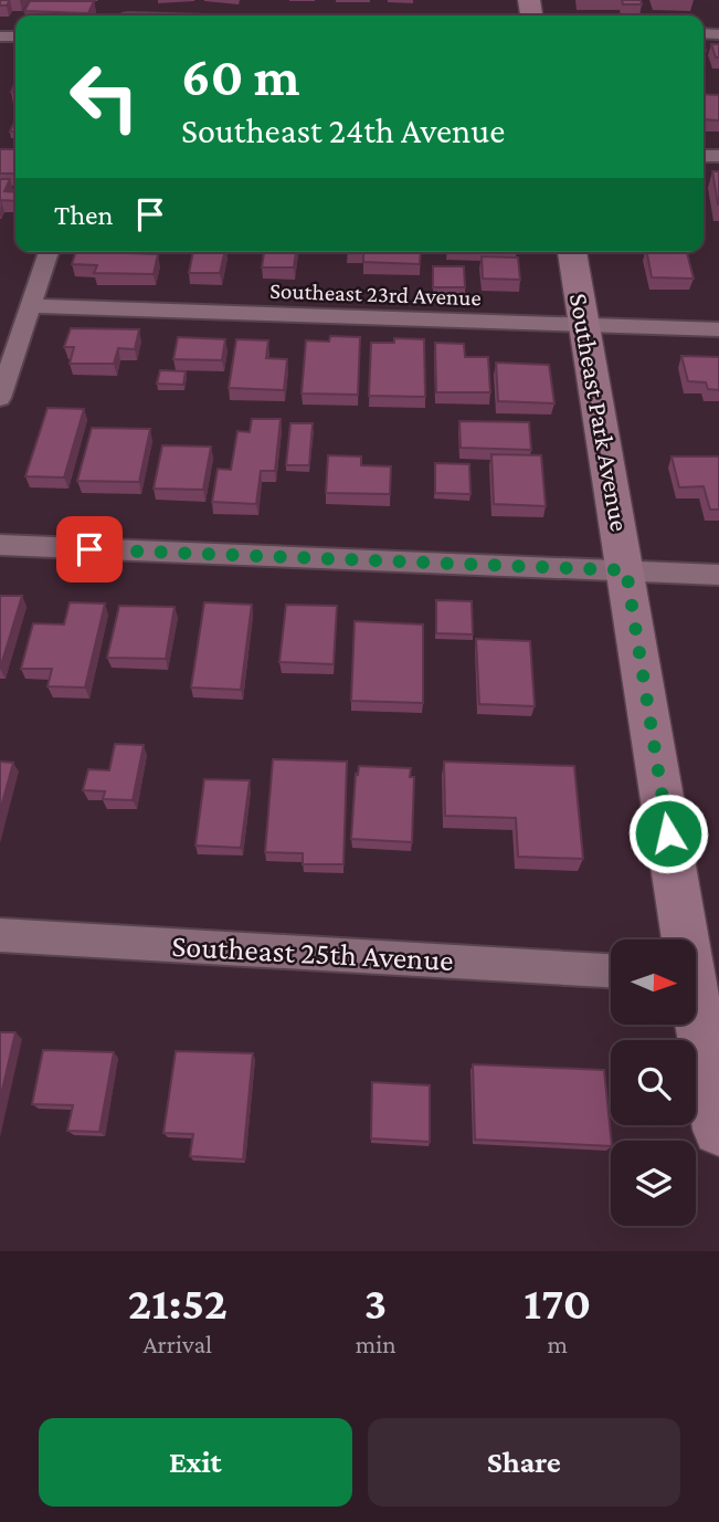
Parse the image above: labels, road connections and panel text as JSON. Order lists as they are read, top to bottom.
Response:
{
  "streets": {
    "street": ["Southeast 23rd Avenue", "Southeast Park Avenue", "Southeast 25th Avenue"]
  },
  "crossings": [
    ["Southeast 23rd Avenue", "Southeast Park Avenue"]
  ],
  "north": "right",
  "page": {
    "turn": ["60 m", "Southeast 24th Avenue"],
    "then": "Then",
    "eta": [
      "21:52",
      "Arrival",
      "3",
      "min",
      "170",
      "m"
    ],
    "buttons": ["Exit", "Share"]
  }
}
